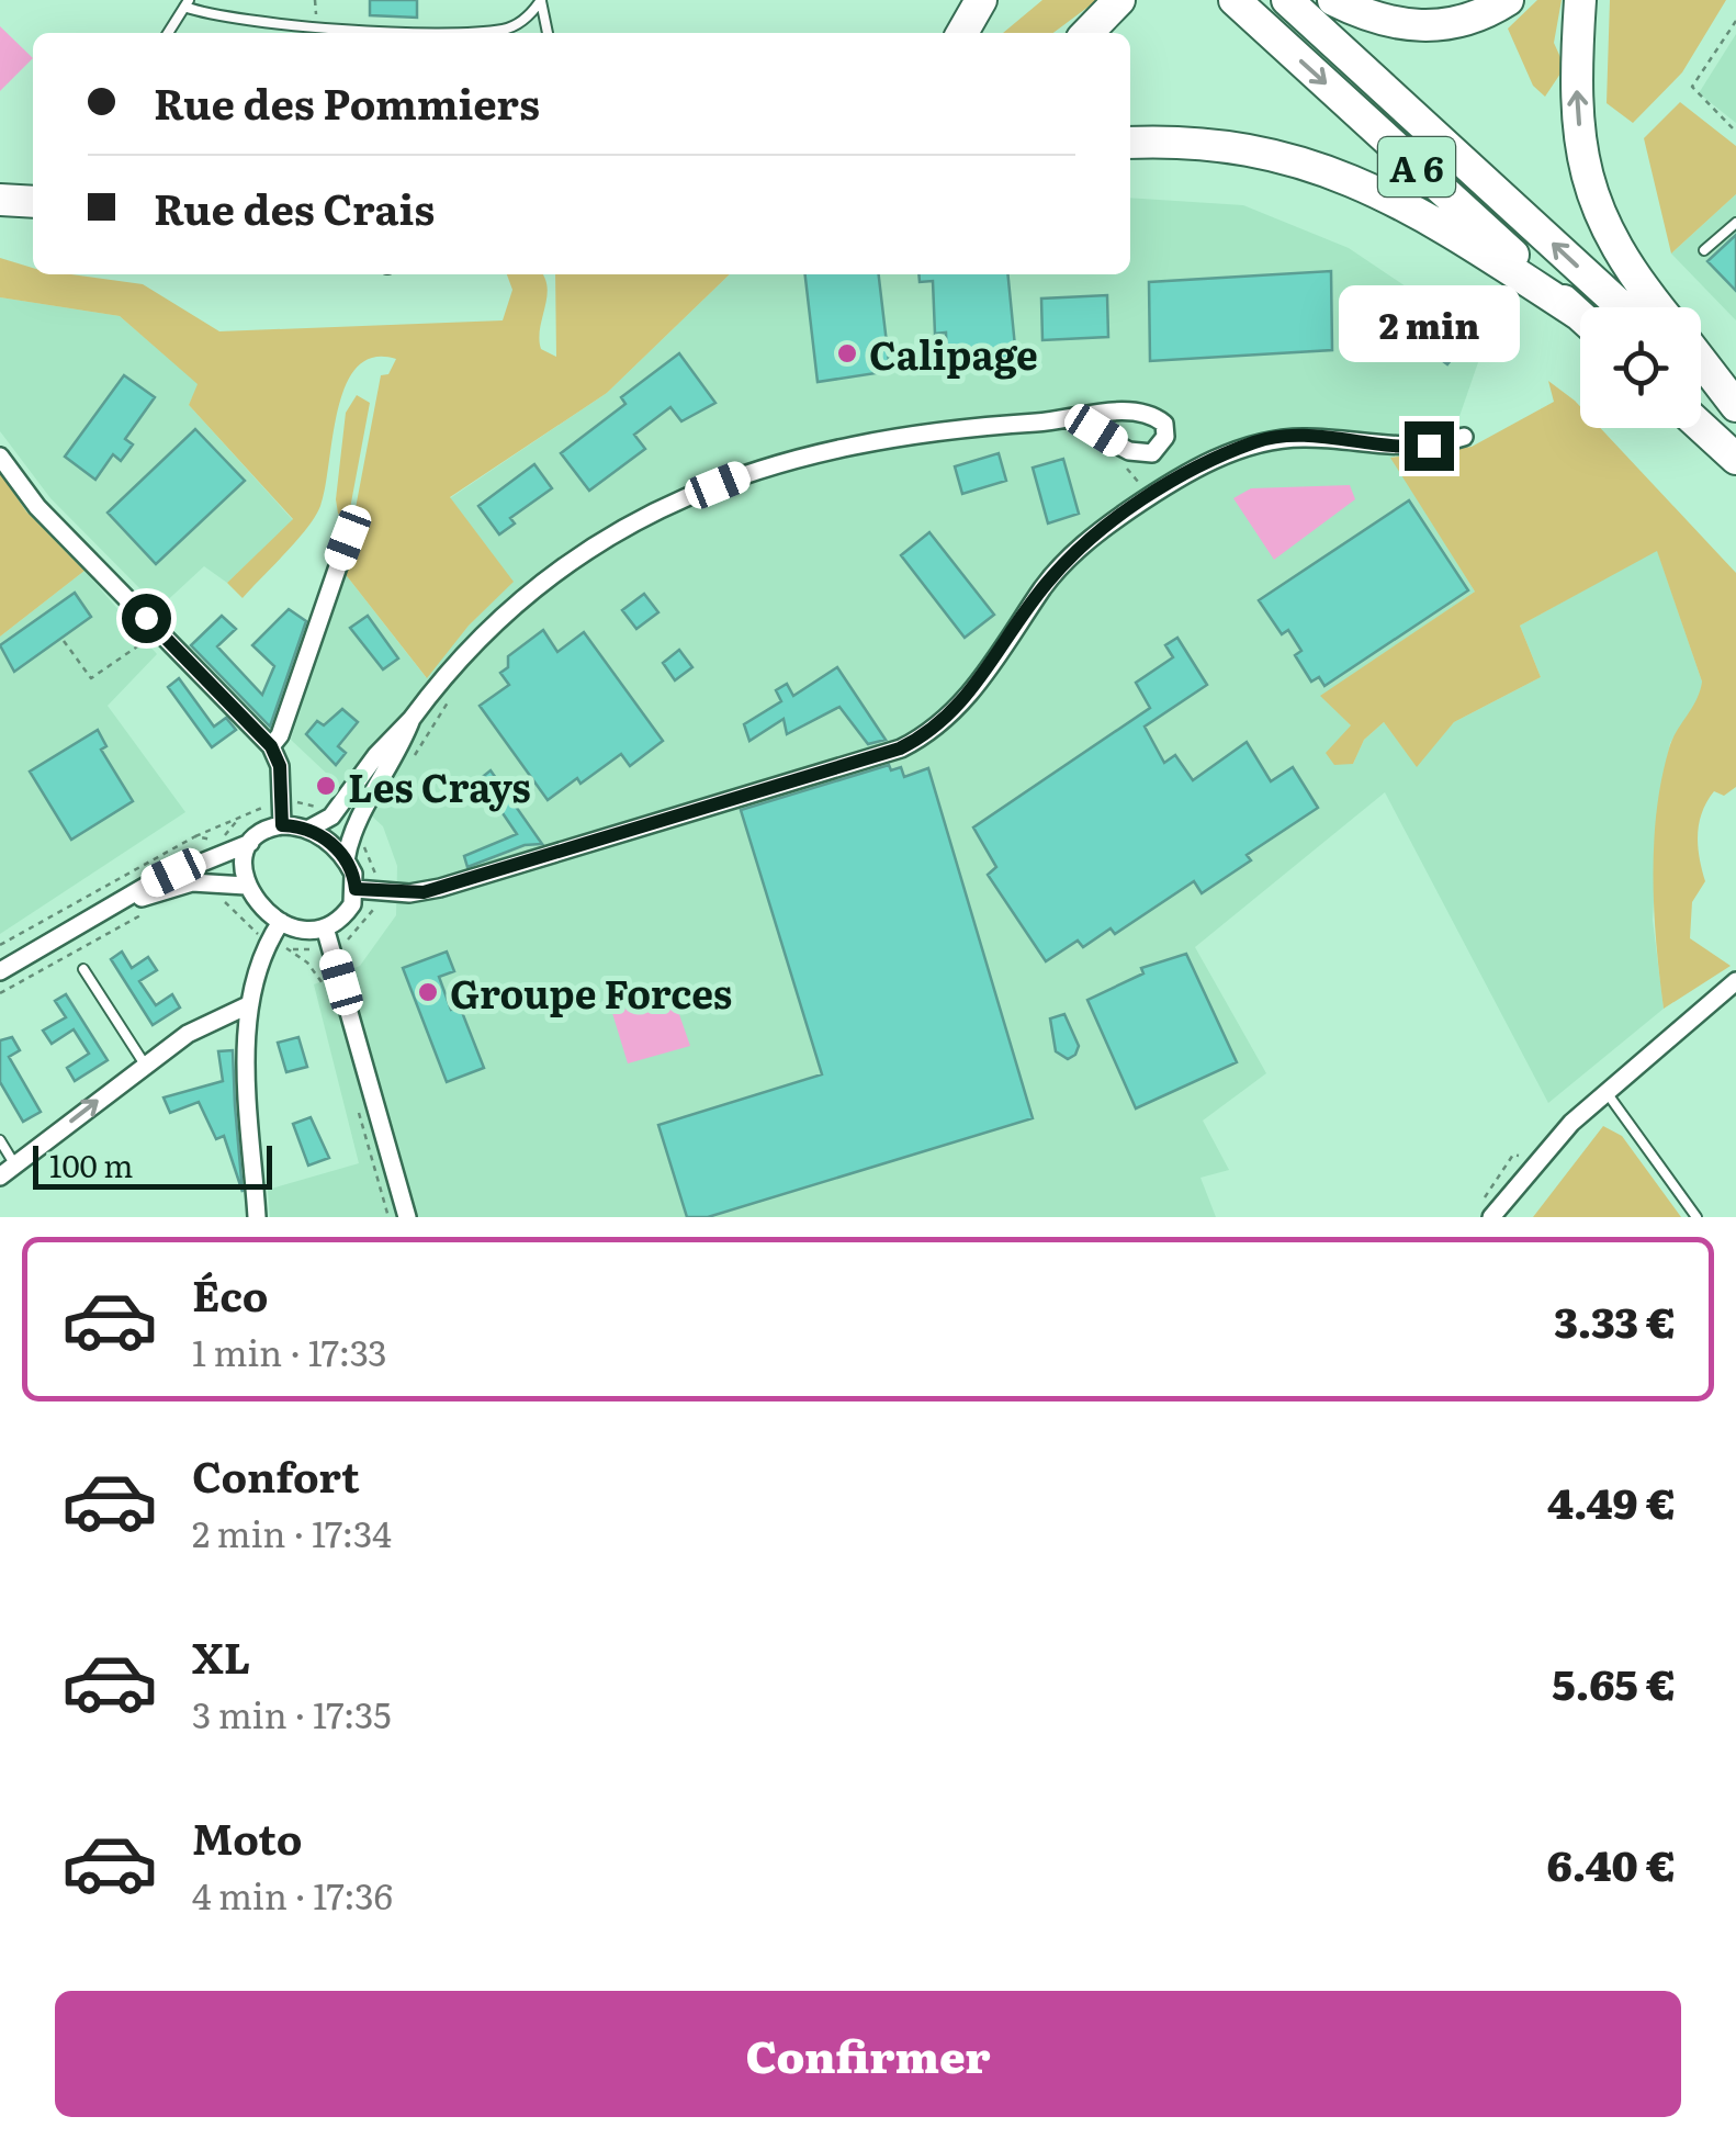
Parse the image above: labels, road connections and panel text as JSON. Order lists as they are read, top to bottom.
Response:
{
  "streets": {
    "highway": ["A 6"]
  },
  "places": ["Calipage", "Les Crays", "Groupe Forces"],
  "scale_bar": "100 m",
  "page": {
    "banner": ["Rue des Pommiers", "Rue des Crais"],
    "bubble": "2 min",
    "scale": "100 m",
    "list": [
      {
        "name": "Éco",
        "note": "1 min · 17:33",
        "value": "3.33 €"
      },
      {
        "name": "Confort",
        "note": "2 min · 17:34",
        "value": "4.49 €"
      },
      {
        "name": "XL",
        "note": "3 min · 17:35",
        "value": "5.65 €"
      },
      {
        "name": "Moto",
        "note": "4 min · 17:36",
        "value": "6.40 €"
      }
    ],
    "buttons": "Confirmer"
  }
}
